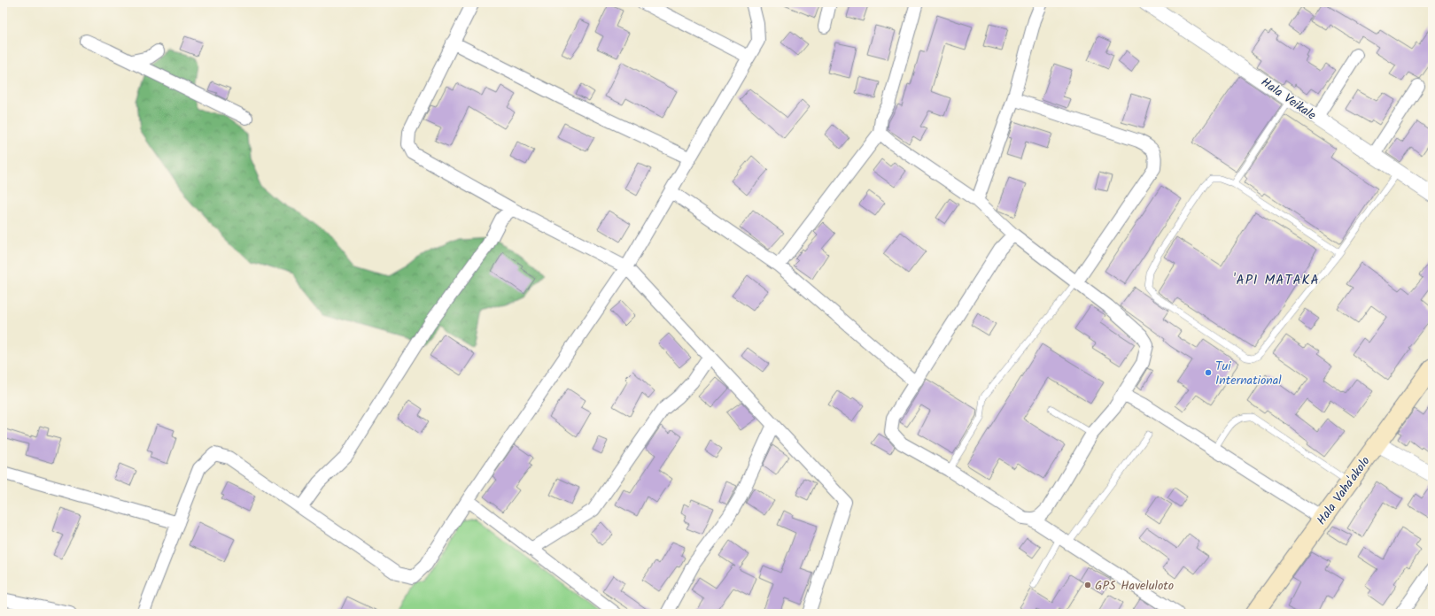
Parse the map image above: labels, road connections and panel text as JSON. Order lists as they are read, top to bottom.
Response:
{
  "streets": {
    "main road": ["Hala Vaha'akolo"],
    "street": ["Hala Veikale"]
  },
  "districts": ["'API MATAKA"],
  "places": ["Tui International", "GPS Haveluloto"]
}
